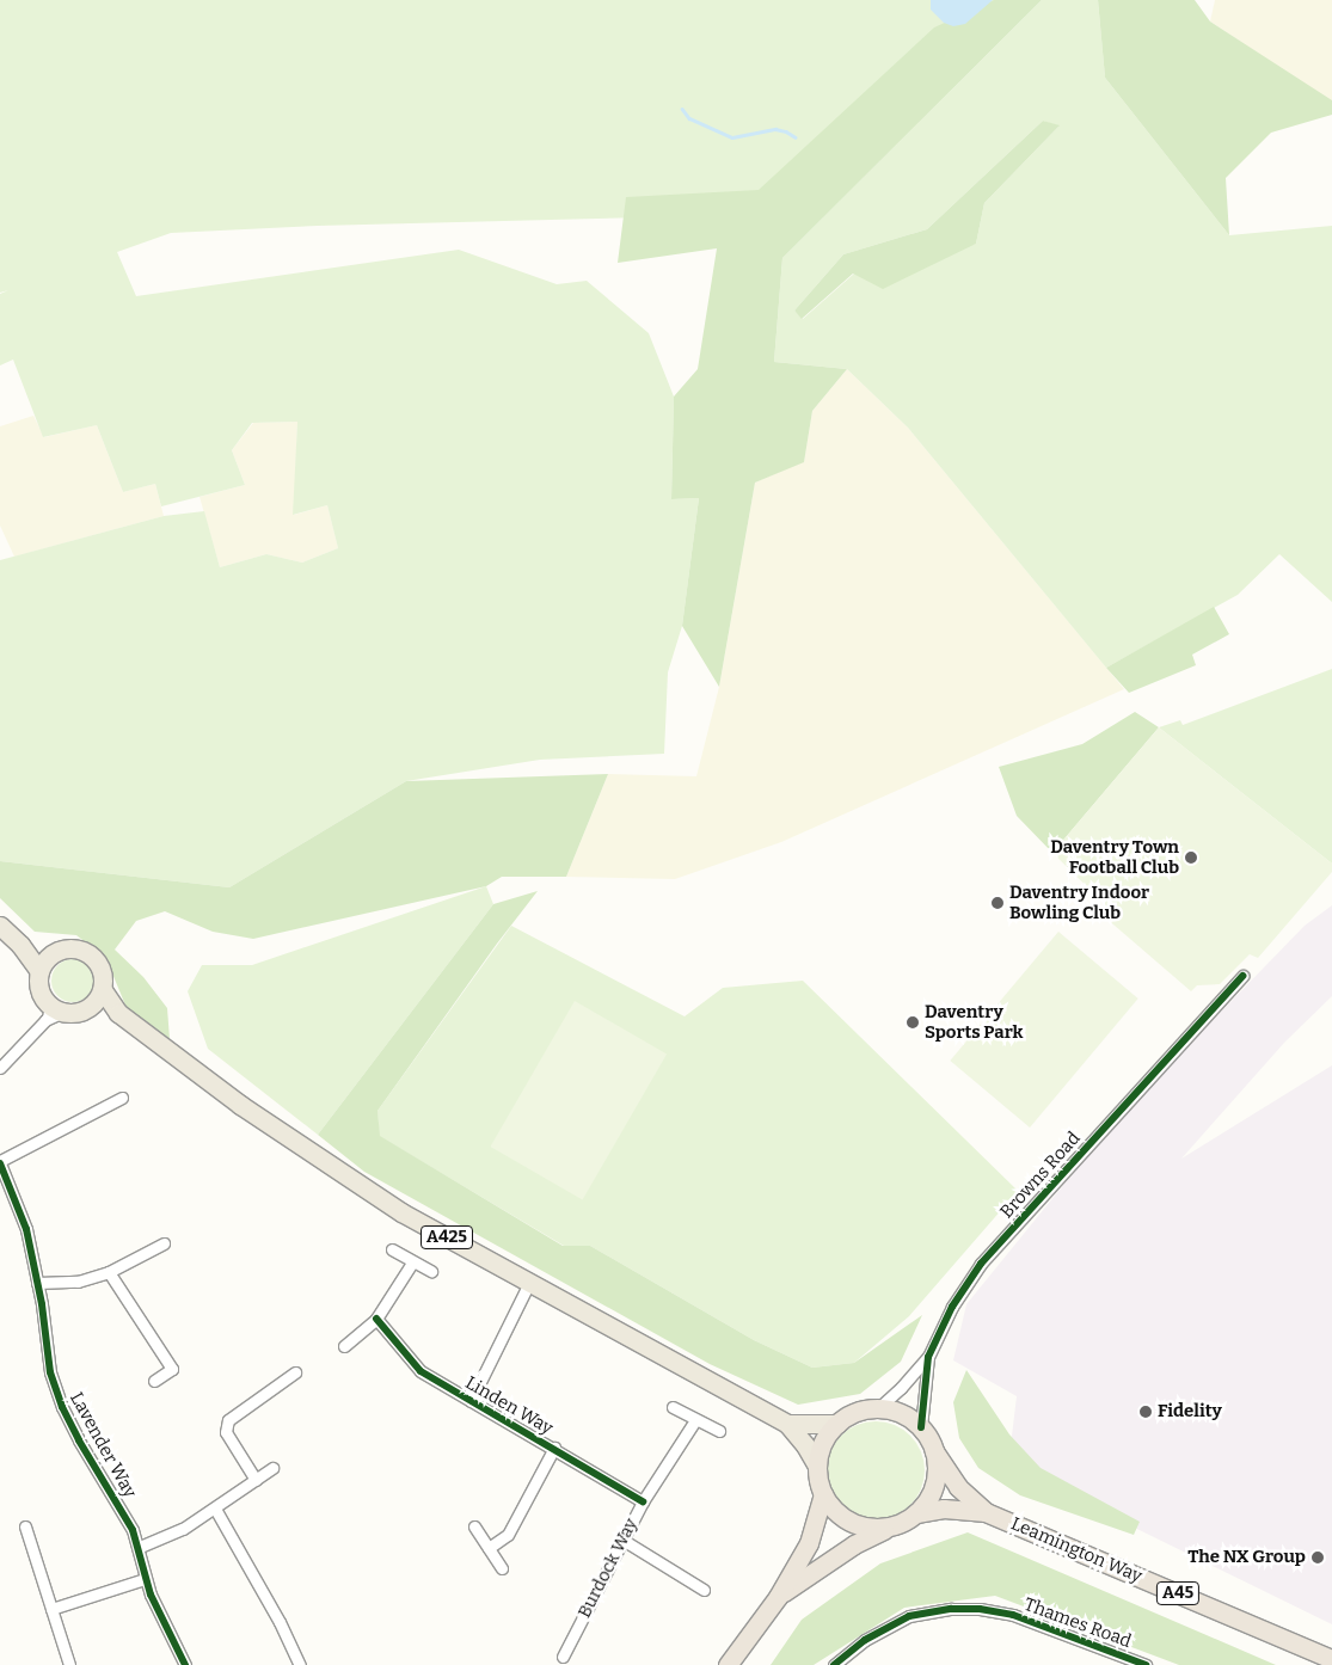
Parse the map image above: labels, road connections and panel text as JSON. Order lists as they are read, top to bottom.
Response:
{
  "streets": {
    "highway": ["Leamington Way", "A45"],
    "main road": ["A425"],
    "street": [
      "Browns Road",
      "Linden Way",
      "Lavender Way",
      "Burdock Way",
      "Thames Road"
    ]
  },
  "crossings": [
    ["Browns Road", "Leamington Way"],
    ["Linden Way", "Burdock Way"]
  ],
  "places": [
    "Daventry Town Football Club",
    "Daventry Indoor Bowling Club",
    "Daventry Sports Park",
    "Fidelity",
    "The NX Group"
  ]
}
